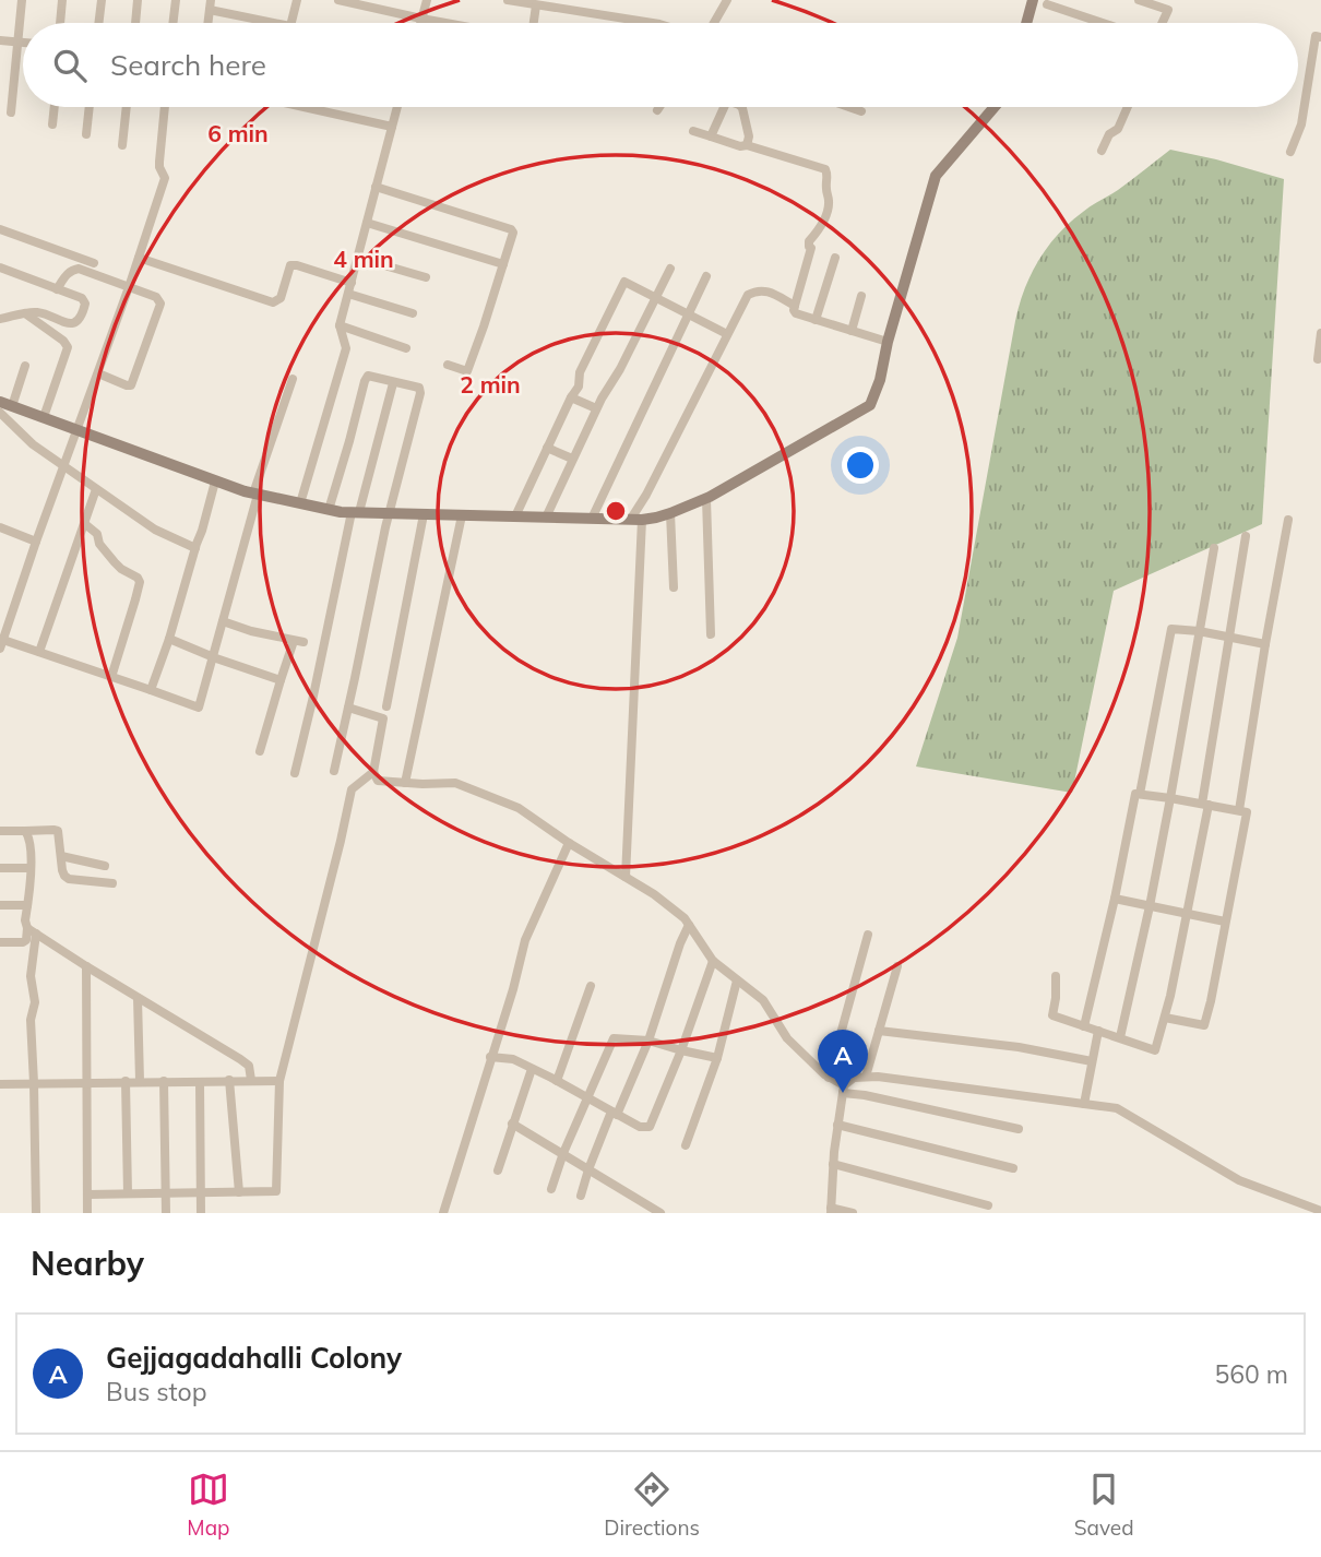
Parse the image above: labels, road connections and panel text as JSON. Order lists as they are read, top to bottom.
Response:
{
  "page": {
    "search": "Search here",
    "pins": "A",
    "heading": "Nearby",
    "list": [
      {
        "mark": "A",
        "name": "Gejjagadahalli Colony",
        "note": "Bus stop",
        "value": "560 m"
      }
    ],
    "nav": ["Map", "Directions", "Saved"]
  },
  "rings": ["6 min", "4 min", "2 min"]
}
